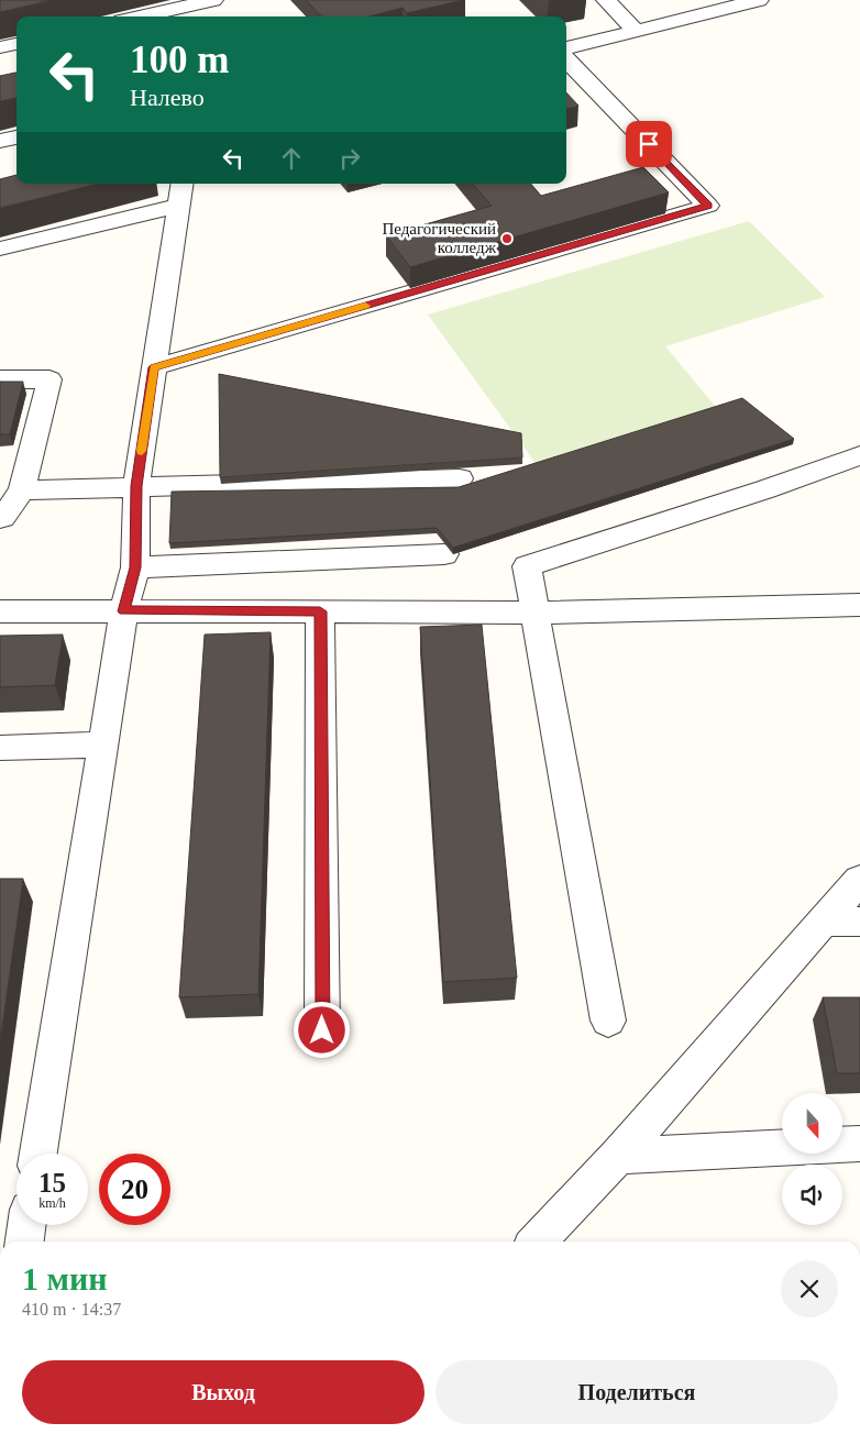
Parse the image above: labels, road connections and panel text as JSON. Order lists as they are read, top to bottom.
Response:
{
  "places": ["Педагогический колледж"],
  "north": "bottom",
  "page": {
    "turn": ["100 m", "Налево"],
    "speed": "15 km/h",
    "limit": "20",
    "heading": ["1 мин", "410 m · 14:37"],
    "buttons": ["Выход", "Поделиться"]
  }
}
